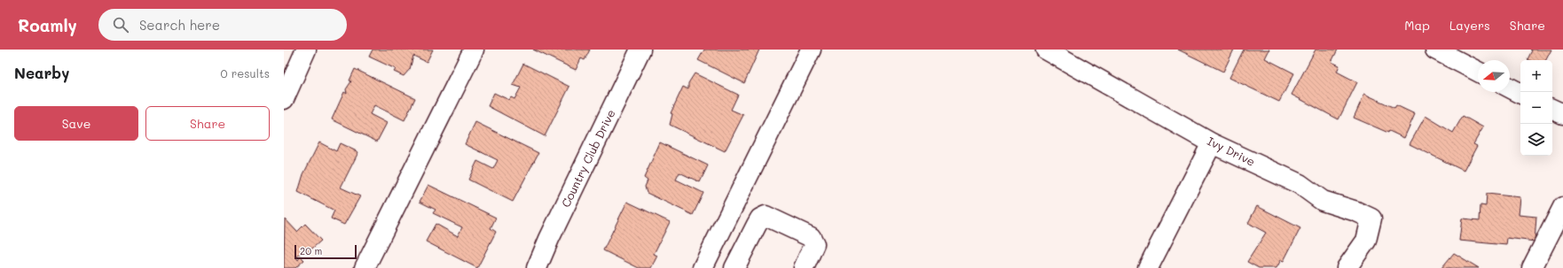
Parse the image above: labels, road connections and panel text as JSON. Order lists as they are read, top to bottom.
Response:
{
  "streets": {
    "street": ["Ivy Drive", "Country Club Drive"]
  },
  "scale_bar": "20 m",
  "north": "left",
  "page": {
    "header": "Roamly",
    "search": "Search here",
    "nav": ["Map", "Layers", "Share"],
    "heading": ["Nearby", "0 results"],
    "map_buttons": ["+", "−"],
    "buttons": ["Save", "Share"],
    "scale": "20 m"
  }
}
